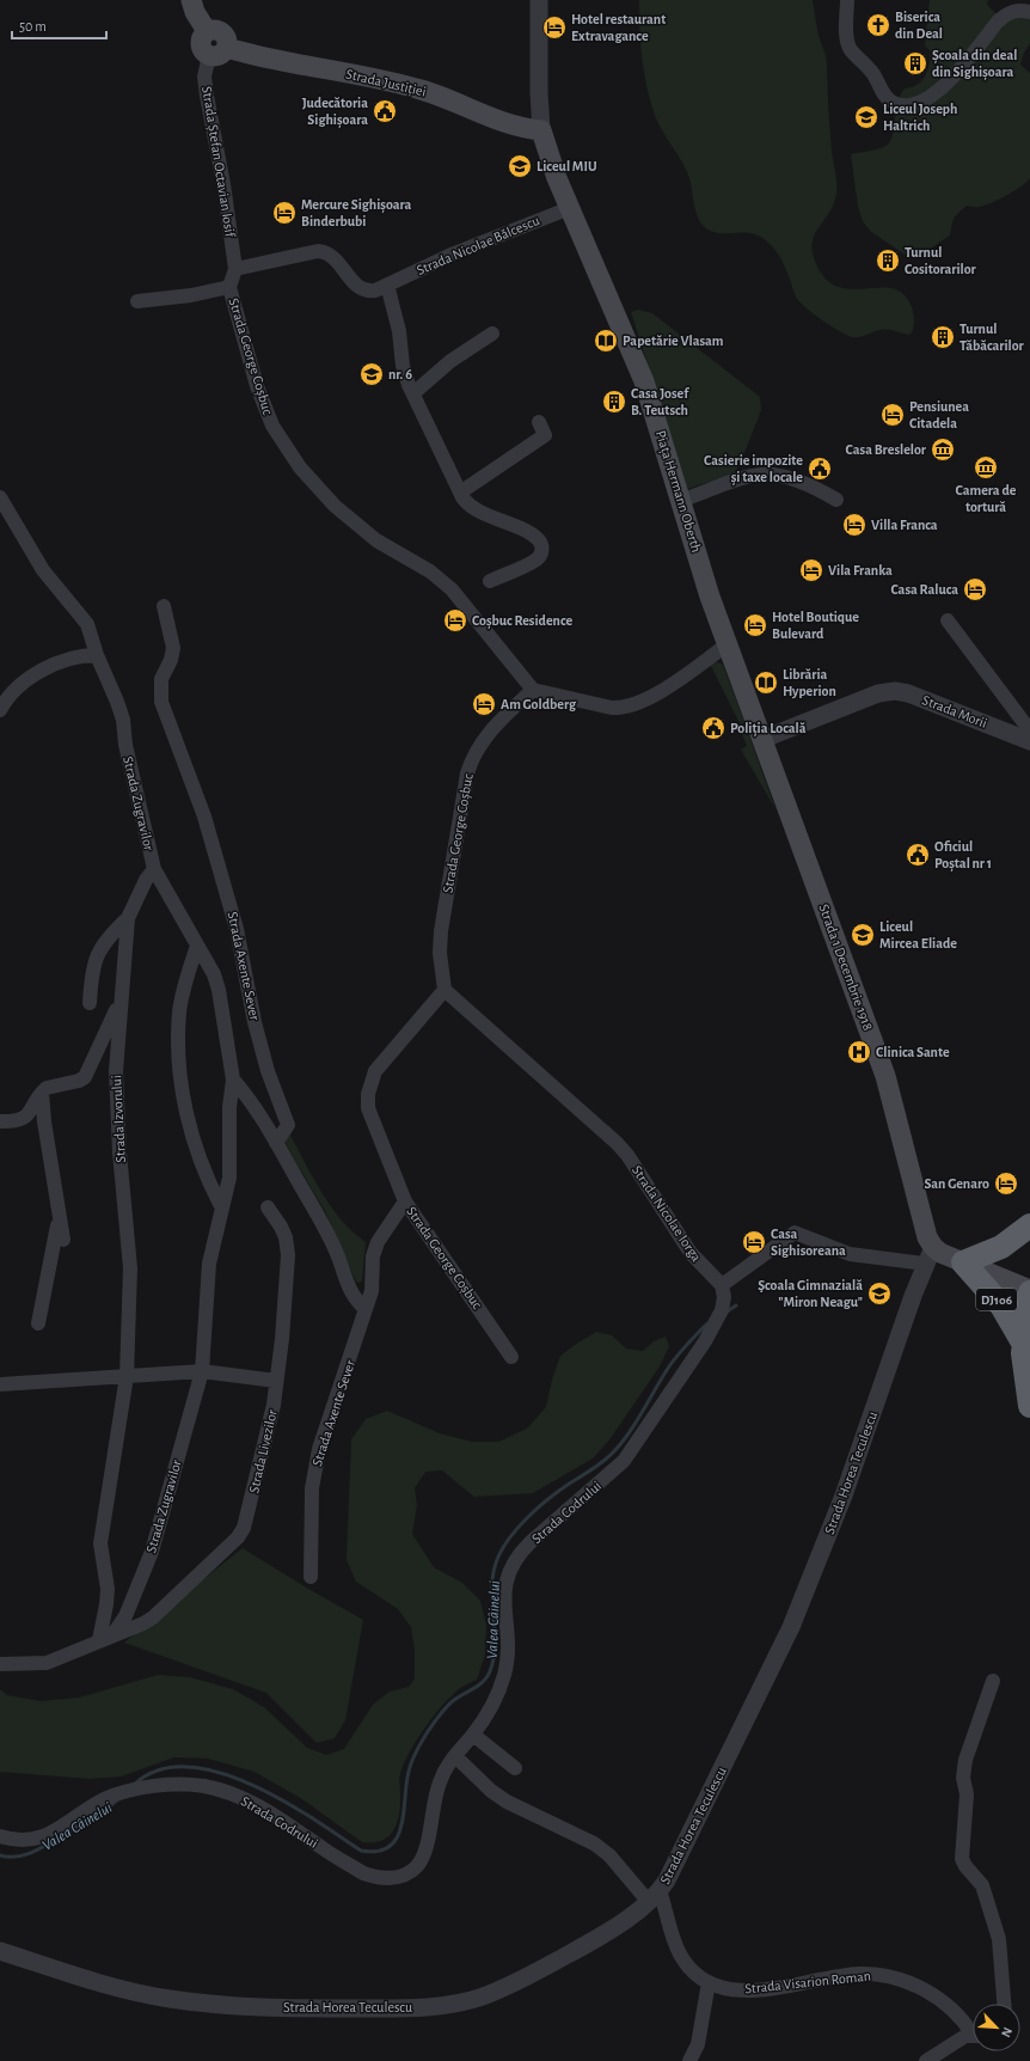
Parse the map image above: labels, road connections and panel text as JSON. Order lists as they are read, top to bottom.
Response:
{
  "streets": {
    "highway": ["DJ106"],
    "main road": [
      "Strada Justiției",
      "Strada Ștefan Octavian Iosif",
      "Piața Hermann Oberth",
      "Strada 1 Decembrie 1918"
    ],
    "street": [
      "Strada Nicolae Bălcescu",
      "Strada George Coșbuc",
      "Strada Morii",
      "Strada Zugravilor",
      "Strada Axente Sever",
      "Strada Izvorului",
      "Strada Nicolae Iorga",
      "Strada Livezilor",
      "Strada Horea Teculescu",
      "Strada Codrului",
      "Strada Visarion Roman"
    ]
  },
  "crossings": [
    ["Strada Justiției", "Strada Ștefan Octavian Iosif"],
    ["Strada Justiției", "Piața Hermann Oberth"],
    ["Strada Ștefan Octavian Iosif", "Strada Nicolae Bălcescu"],
    ["Strada Ștefan Octavian Iosif", "Strada George Coșbuc"],
    ["Strada Nicolae Bălcescu", "Strada George Coșbuc"],
    ["Strada Nicolae Bălcescu", "Piața Hermann Oberth"],
    ["Strada George Coșbuc", "Strada Axente Sever"],
    ["Strada George Coșbuc", "Strada Nicolae Iorga"],
    ["Piața Hermann Oberth", "Strada 1 Decembrie 1918"],
    ["Strada Morii", "Strada 1 Decembrie 1918"],
    ["Strada Zugravilor", "Strada Izvorului"],
    ["Strada Zugravilor", "Strada Livezilor"],
    ["Strada 1 Decembrie 1918", "DJ106"],
    ["Strada 1 Decembrie 1918", "Strada Horea Teculescu"],
    ["Strada Izvorului", "Strada Livezilor"],
    ["Strada Nicolae Iorga", "Strada Codrului"],
    ["DJ106", "Strada Horea Teculescu"],
    ["Strada Horea Teculescu", "Strada Visarion Roman"]
  ],
  "water": ["Valea Câinelui"],
  "places": {
    "church": ["Biserica din Deal"],
    "hotel": [
      "Hotel restaurant Extravagance",
      "Mercure Sighișoara Binderbubi",
      "Pensiunea Citadela",
      "Villa Franca",
      "Vila Franka",
      "Casa Raluca",
      "Coșbuc Residence",
      "Hotel Boutique Bulevard",
      "Am Goldberg",
      "San Genaro",
      "Casa Sighisoreana"
    ],
    "building": [
      "Școala din deal din Sighișoara",
      "Turnul Cositorarilor",
      "Turnul Tăbăcarilor",
      "Casa Josef B. Teutsch"
    ],
    "public building": [
      "Judecătoria Sighișoara",
      "Casierie impozite și taxe locale",
      "Poliția Locală",
      "Oficiul Poștal nr 1"
    ],
    "school or university": [
      "Liceul Joseph Haltrich",
      "Liceul MIU",
      "nr. 6",
      "Liceul Mircea Eliade",
      "Şcoala Gimnazială \"Miron Neagu\""
    ],
    "library": ["Papetărie Vlasam", "Librăria Hyperion"],
    "museum": ["Casa Breslelor", "Camera de tortură"],
    "hospital": ["Clinica Sante"]
  },
  "scale_bar": "50 m",
  "north": "bottom right"
}
